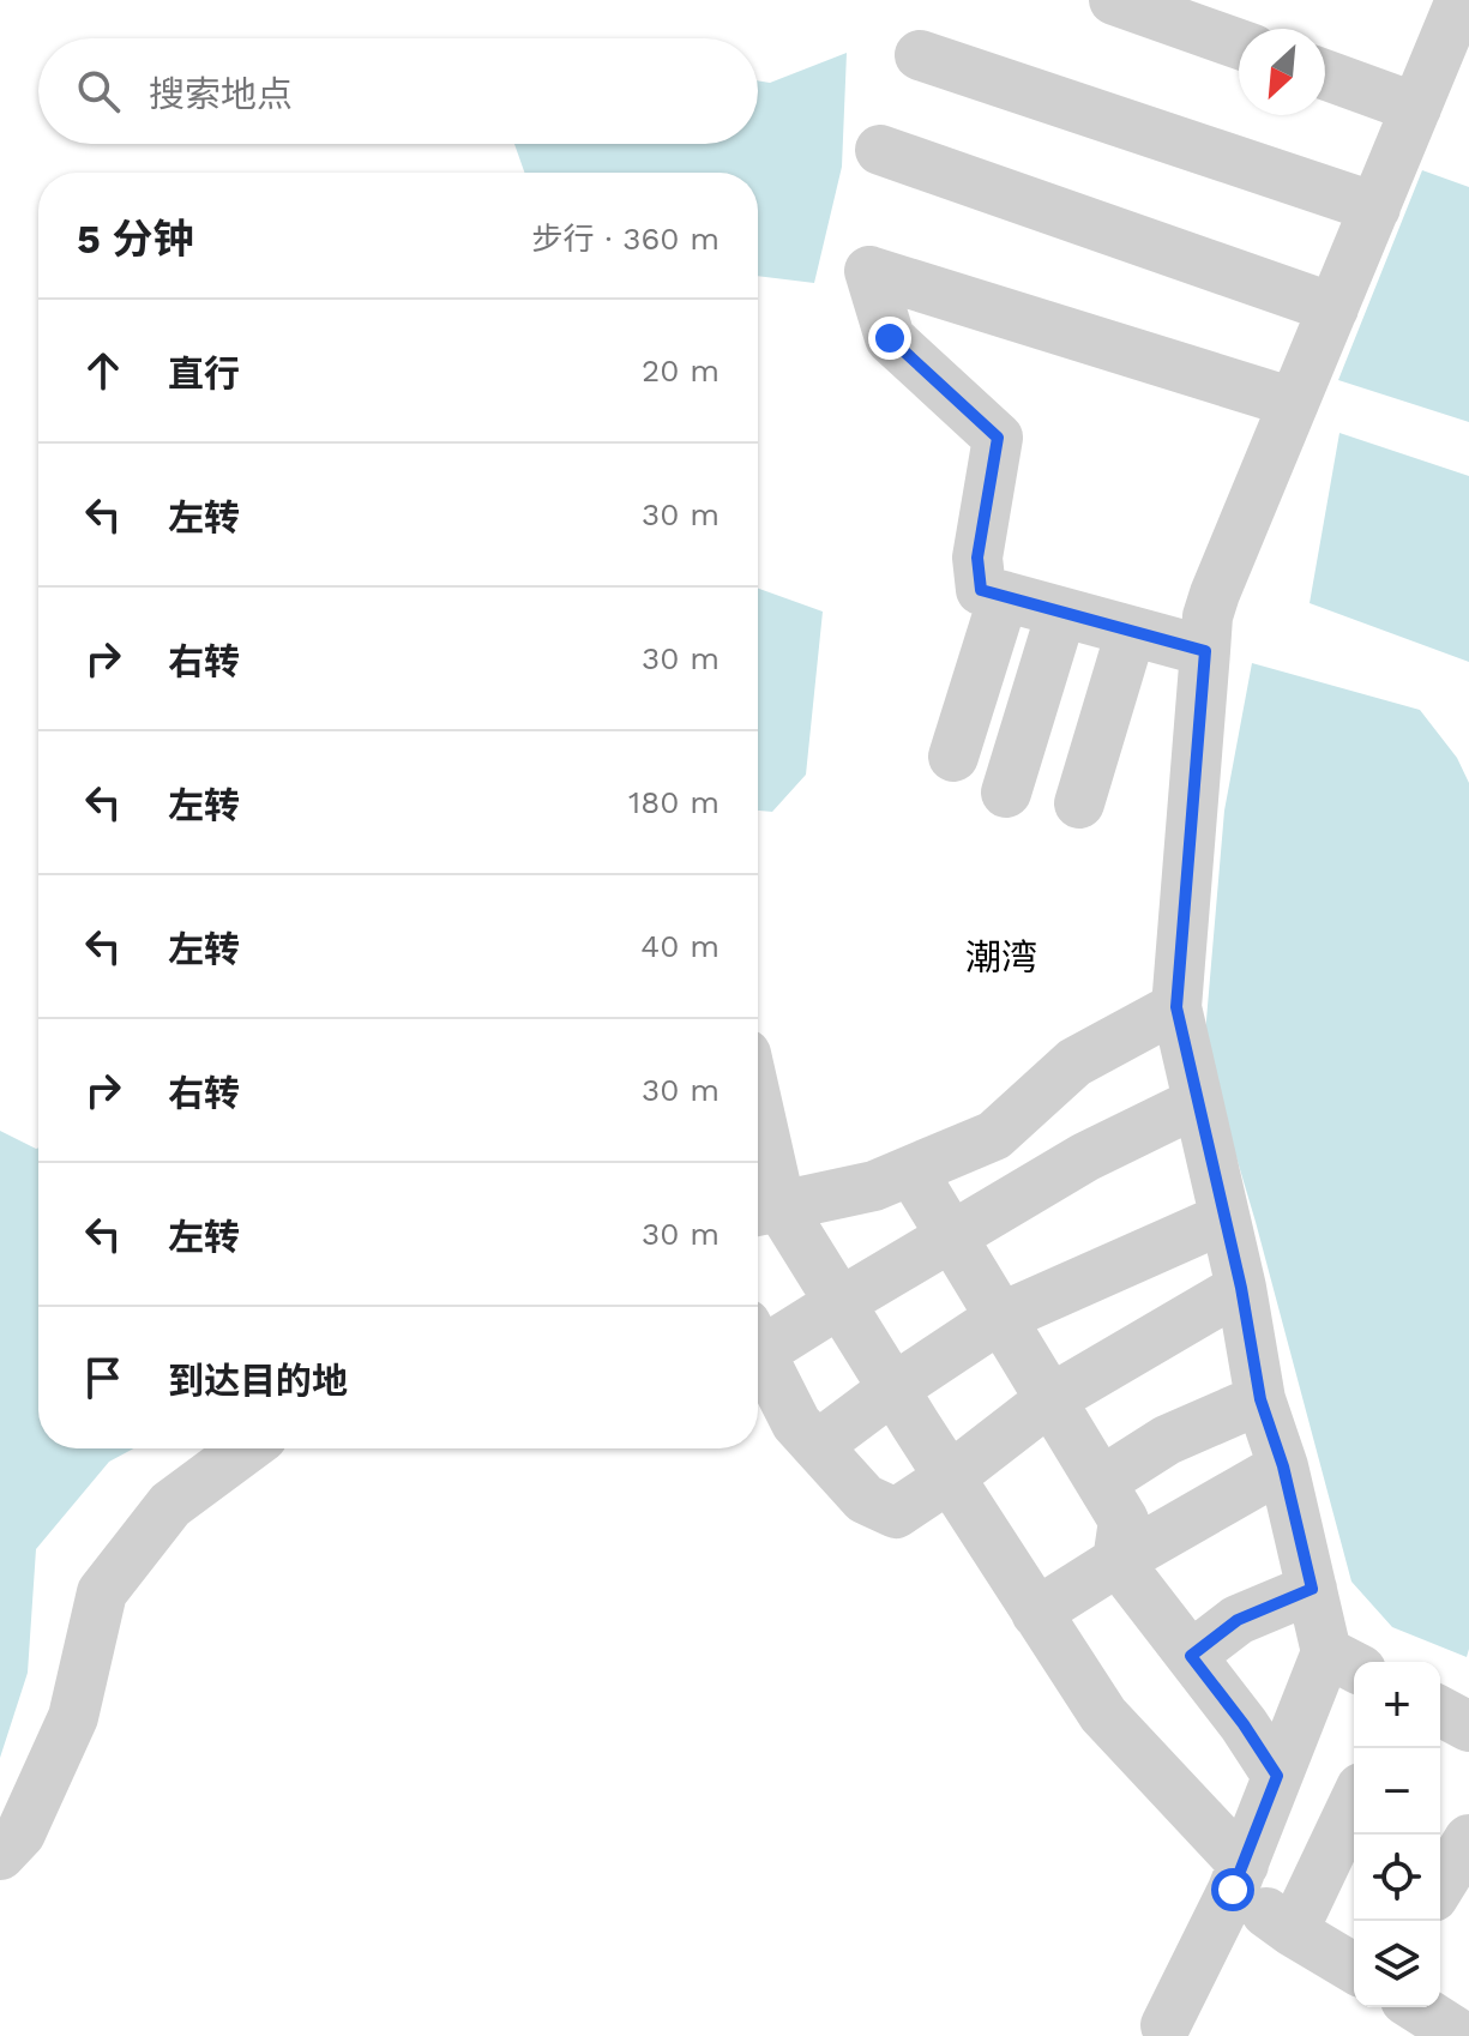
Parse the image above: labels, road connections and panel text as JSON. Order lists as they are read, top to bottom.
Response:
{
  "districts": ["潮湾"],
  "north": "bottom left",
  "page": {
    "search": "搜索地点",
    "heading": ["5 分钟", "步行 · 360 m"],
    "list": [
      ["直行", "20 m"],
      ["左转", "30 m"],
      ["右转", "30 m"],
      ["左转", "180 m"],
      ["左转", "40 m"],
      ["右转", "30 m"],
      ["左转", "30 m"],
      "到达目的地"
    ],
    "map_buttons": ["+", "−"]
  }
}
